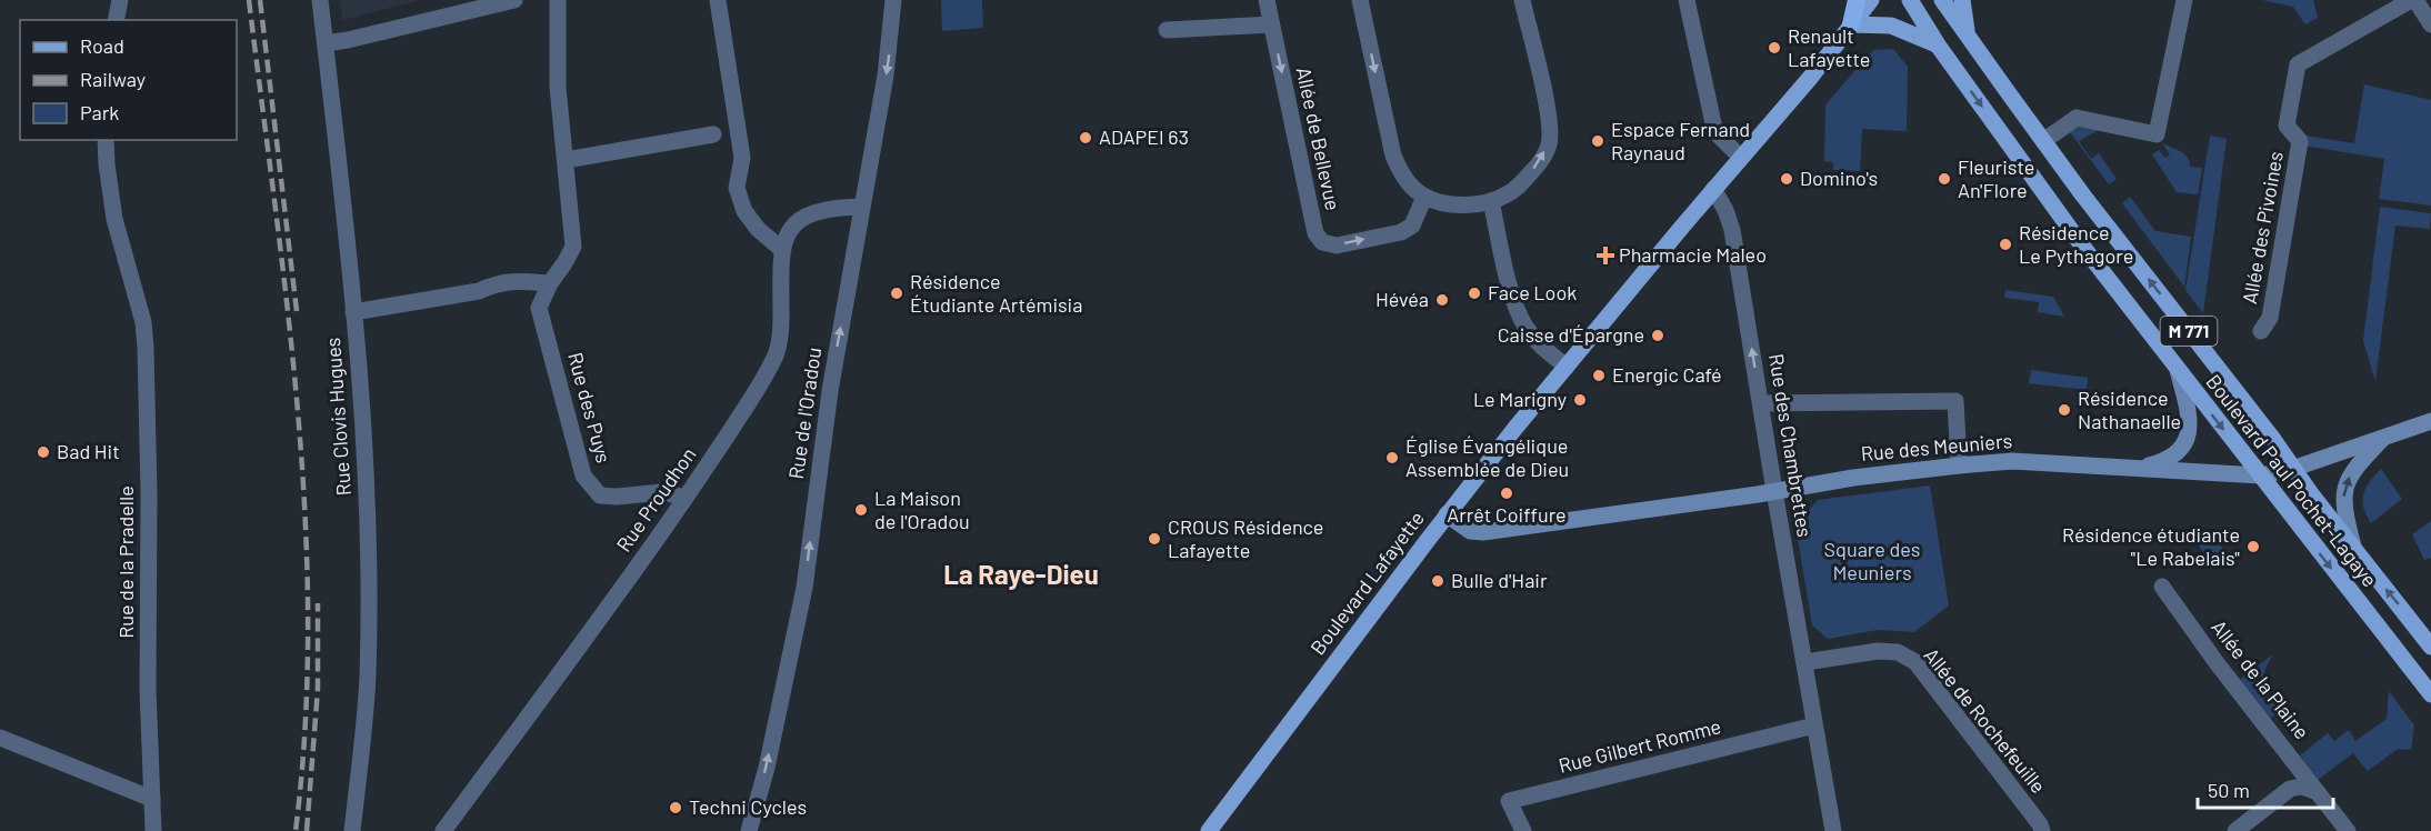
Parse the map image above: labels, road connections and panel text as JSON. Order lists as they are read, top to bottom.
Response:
{
  "streets": {
    "main road": [
      "M 771",
      "Rue des Meuniers",
      "Boulevard Paul Pochet-Lagaye",
      "Boulevard Lafayette"
    ],
    "street": [
      "Allée de Bellevue",
      "Allée des Pivoines",
      "Rue des Puys",
      "Rue de l'Oradou",
      "Rue Clovis Hugues",
      "Rue des Chambrettes",
      "Rue Proudhon",
      "Rue de la Pradelle",
      "Allée de la Plaine",
      "Allée de Rochefeuille",
      "Rue Gilbert Romme"
    ]
  },
  "crossings": [
    ["Rue des Puys", "Rue Proudhon"],
    ["Rue des Chambrettes", "Rue des Meuniers"],
    ["Rue des Chambrettes", "Boulevard Lafayette"],
    ["Rue des Chambrettes", "Allée de Rochefeuille"],
    ["Rue des Chambrettes", "Rue Gilbert Romme"],
    ["Rue des Meuniers", "Boulevard Paul Pochet-Lagaye"],
    ["Rue des Meuniers", "Boulevard Lafayette"]
  ],
  "districts": ["La Raye-Dieu"],
  "parks": ["Square des Meuniers"],
  "places": {
    "other": [
      "Renault Lafayette",
      "ADAPEI 63",
      "Espace Fernand Raynaud",
      "Domino's",
      "Fleuriste An'Flore",
      "Résidence Le Pythagore",
      "Résidence Étudiante Artémisia",
      "Face Look",
      "Hévéa",
      "Caisse d'Épargne",
      "Energic Café",
      "Le Marigny",
      "Résidence Nathanaelle",
      "Bad Hit",
      "Église Évangélique Assemblée de Dieu",
      "Arrêt Coiffure",
      "La Maison de l'Oradou",
      "CROUS Résidence Lafayette",
      "Résidence étudiante ''Le Rabelais''",
      "Bulle d'Hair",
      "Techni Cycles"
    ],
    "health": ["Pharmacie Maleo"]
  },
  "legend": ["Road", "Railway", "Park"],
  "scale_bar": "50 m"
}
